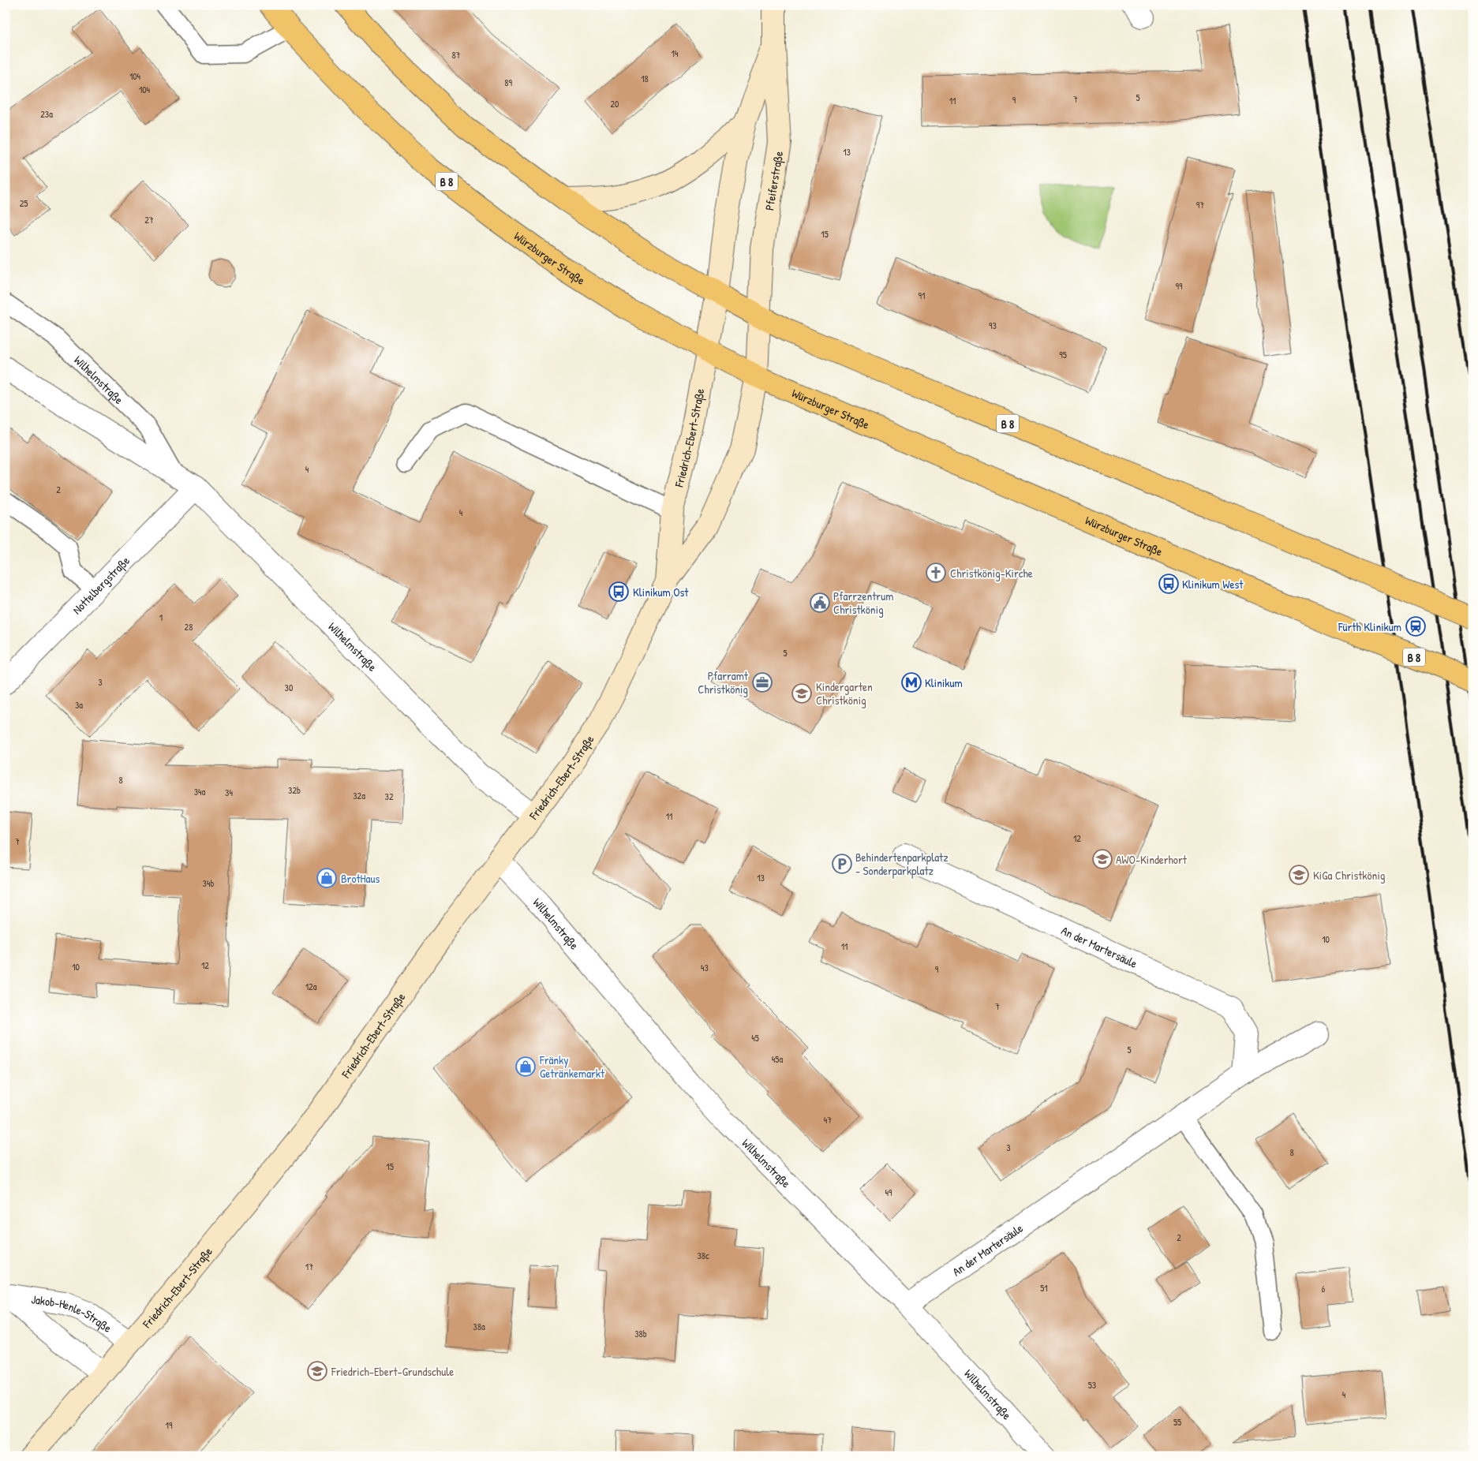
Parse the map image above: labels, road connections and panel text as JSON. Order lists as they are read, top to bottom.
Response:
{
  "streets": {
    "main road": ["B 8", "Würzburger Straße"],
    "street": [
      "Pfeiferstraße",
      "Wilhelmstraße",
      "Friedrich-Ebert-Straße",
      "Nottelbergstraße",
      "An der Martersäule",
      "Jakob-Henle-Straße"
    ]
  },
  "crossings": [
    ["Pfeiferstraße", "B 8"],
    ["Pfeiferstraße", "Friedrich-Ebert-Straße"],
    ["B 8", "Friedrich-Ebert-Straße"],
    ["Würzburger Straße", "Friedrich-Ebert-Straße"],
    ["Wilhelmstraße", "Friedrich-Ebert-Straße"],
    ["Wilhelmstraße", "Nottelbergstraße"],
    ["Wilhelmstraße", "An der Martersäule"],
    ["Friedrich-Ebert-Straße", "Jakob-Henle-Straße"]
  ],
  "places": {
    "church": ["Christkönig-Kirche"],
    "bus stop": ["Klinikum West", "Klinikum Ost"],
    "public building": ["Pfarrzentrum Christkönig"],
    "station": ["Fürth Klinikum"],
    "office": ["Pfarramt Christkönig"],
    "metro station": ["Klinikum"],
    "school or university": [
      "Kindergarten Christkönig",
      "AWO-Kinderhort",
      "KiGa Christkönig",
      "Friedrich-Ebert-Grundschule"
    ],
    "parking": ["Behindertenparkplatz - Sonderparkplatz"],
    "shop": ["BrotHaus", "Fränky Getränkemarkt"]
  },
  "house_numbers": [
    "14",
    "87",
    "104",
    "18",
    "89",
    "104",
    "5",
    "7",
    "9",
    "11",
    "20",
    "23a",
    "13",
    "25",
    "97",
    "27",
    "15",
    "99",
    "91",
    "93",
    "95",
    "4",
    "2",
    "4",
    "1",
    "28",
    "5",
    "3",
    "30",
    "3a",
    "8",
    "32b",
    "34a",
    "34",
    "32a",
    "32",
    "11",
    "12",
    "7",
    "13",
    "34b",
    "10",
    "11",
    "12",
    "10",
    "43",
    "9",
    "12a",
    "7",
    "45",
    "5",
    "45a",
    "47",
    "3",
    "8",
    "15",
    "49",
    "2",
    "38c",
    "17",
    "51",
    "6",
    "38a",
    "38b",
    "53",
    "4",
    "55",
    "19"
  ]
}
